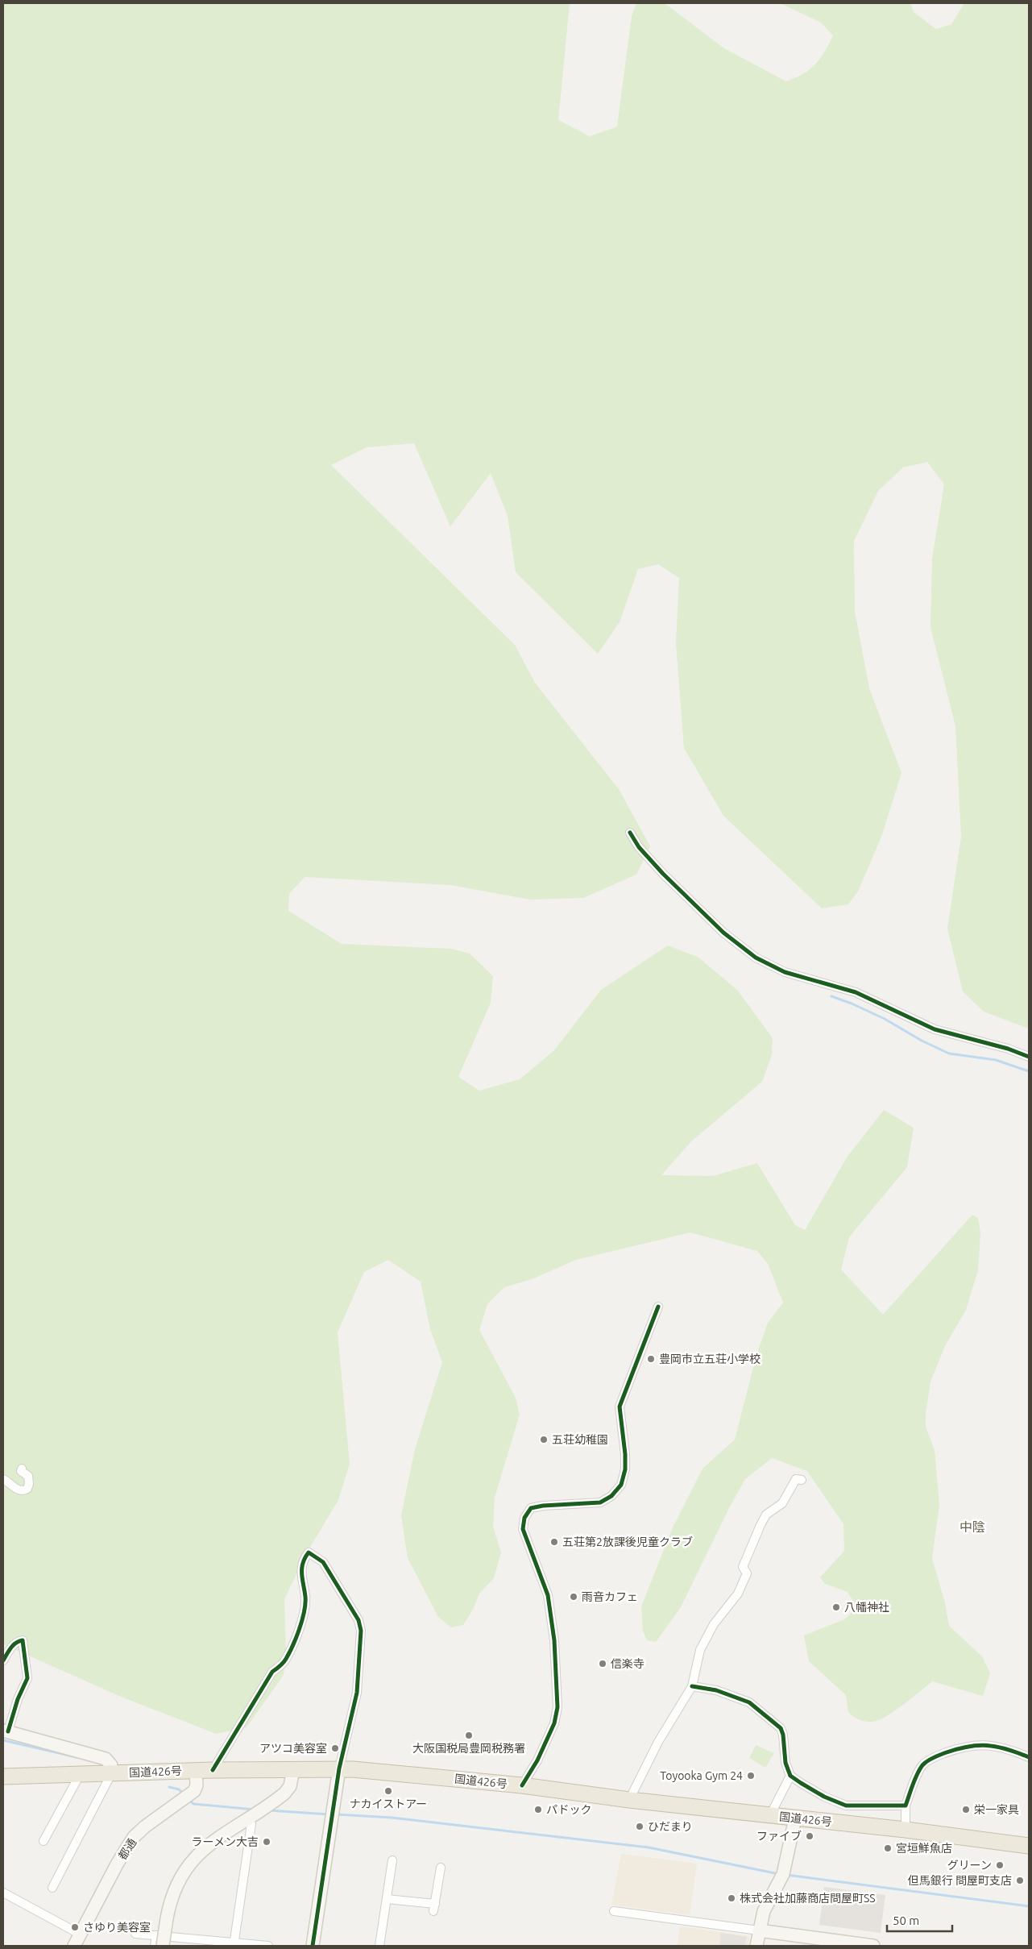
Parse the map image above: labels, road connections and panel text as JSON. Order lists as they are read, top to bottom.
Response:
{
  "streets": {
    "highway": ["国道426号"],
    "street": ["都通"]
  },
  "crossings": [
    ["国道426号", "都通"]
  ],
  "districts": ["中陰"],
  "places": [
    "豊岡市立五荘小学校",
    "五荘幼稚園",
    "五荘第2放課後児童クラブ",
    "雨音カフェ",
    "八幡神社",
    "信楽寺",
    "大阪国税局豊岡税務署",
    "アツコ美容室",
    "Toyooka Gym 24",
    "ナカイストアー",
    "パドック",
    "栄一家具",
    "ひだまり",
    "ファイブ",
    "ラーメン大吉",
    "宮垣鮮魚店",
    "グリーン",
    "但馬銀行 問屋町支店",
    "株式会社加藤商店問屋町SS",
    "さゆり美容室"
  ],
  "scale_bar": "50 m"
}
